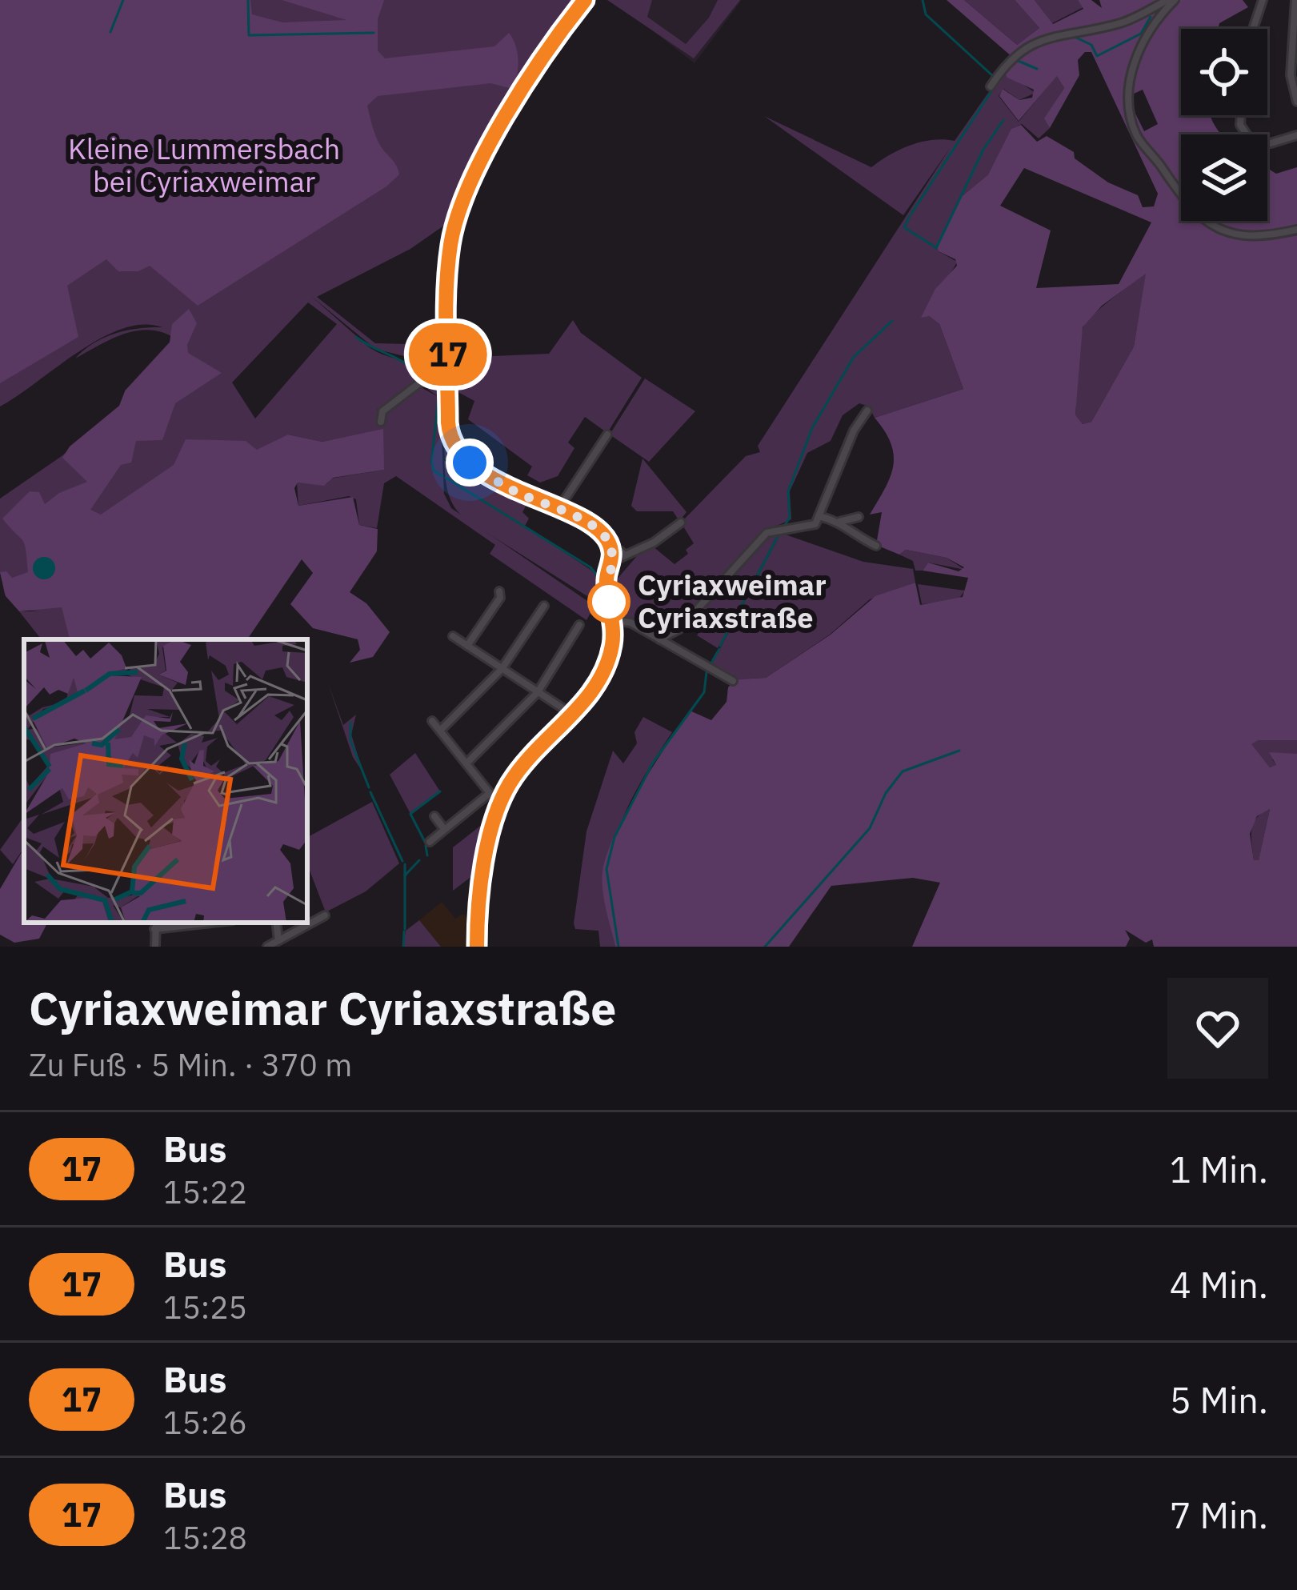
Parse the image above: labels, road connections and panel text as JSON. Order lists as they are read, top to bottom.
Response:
{
  "parks": ["Kleine Lummersbach bei Cyriaxweimar"],
  "places": ["Cyriaxweimar Cyriaxstraße"],
  "lines": ["bus line 17"],
  "page": {
    "on_map": "17",
    "heading": ["Cyriaxweimar Cyriaxstraße", "Zu Fuß · 5 Min. · 370 m"],
    "list": [
      {
        "mark": "17",
        "name": "Bus",
        "note": "15:22",
        "value": "1 Min."
      },
      {
        "mark": "17",
        "name": "Bus",
        "note": "15:25",
        "value": "4 Min."
      },
      {
        "mark": "17",
        "name": "Bus",
        "note": "15:26",
        "value": "5 Min."
      },
      {
        "mark": "17",
        "name": "Bus",
        "note": "15:28",
        "value": "7 Min."
      }
    ]
  }
}
